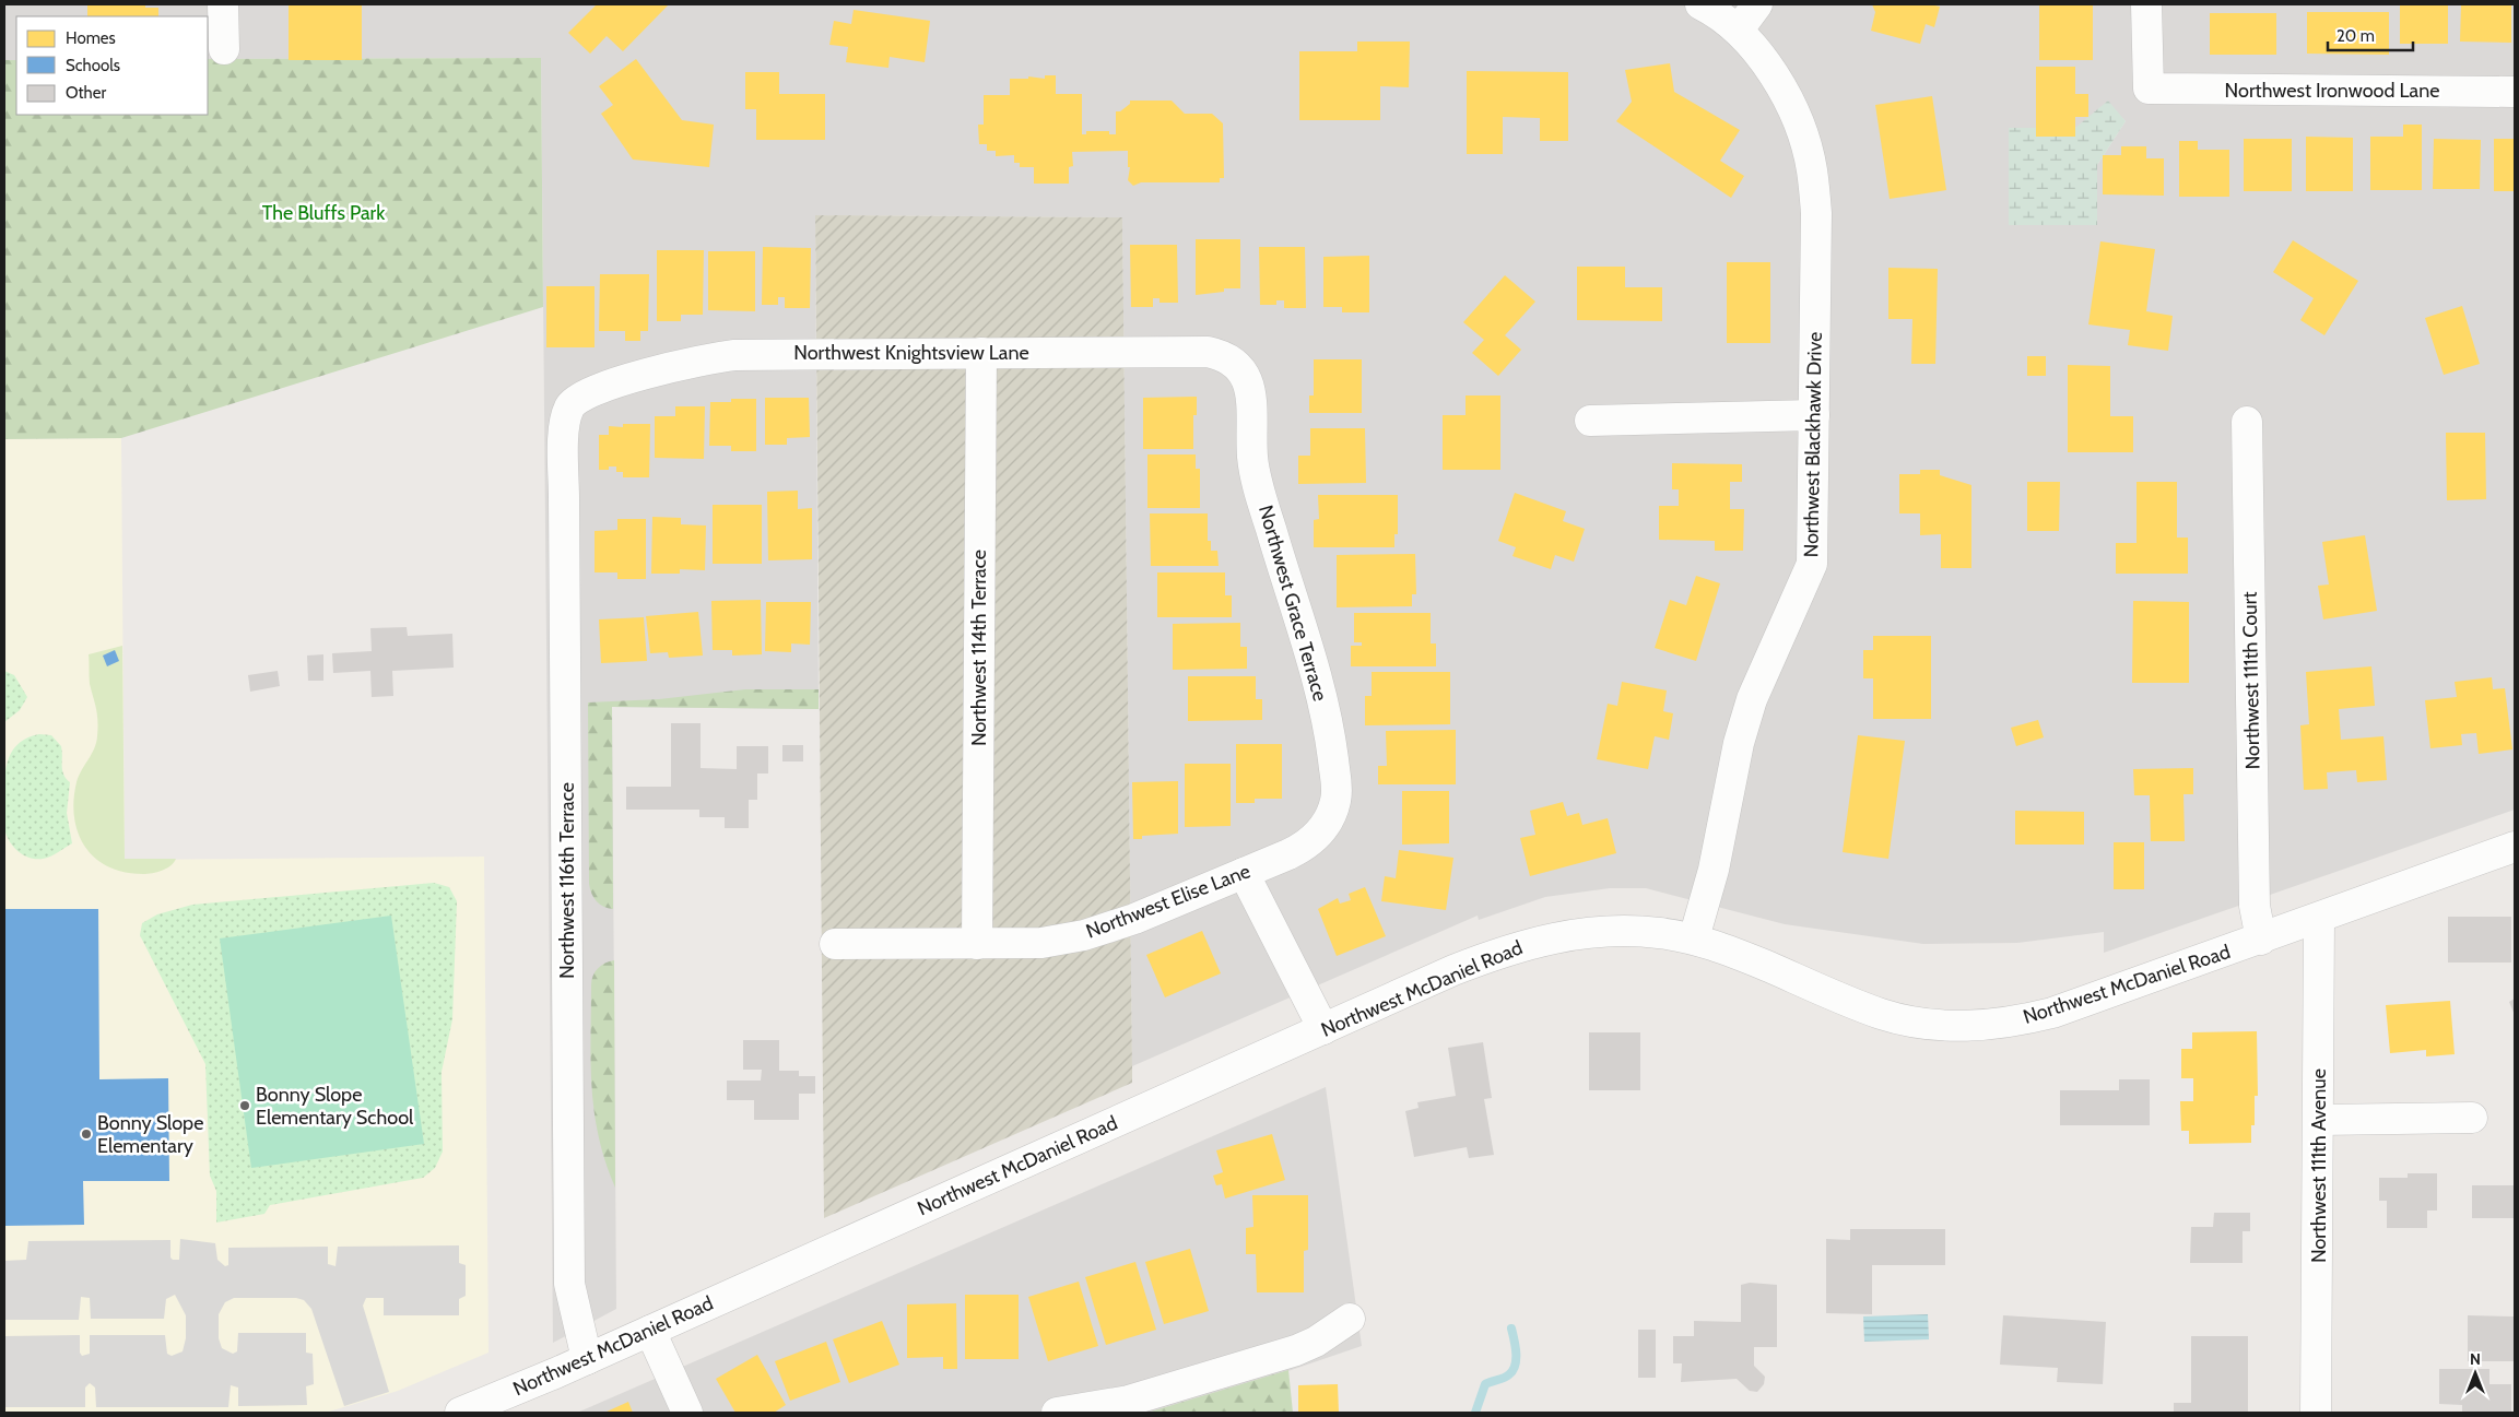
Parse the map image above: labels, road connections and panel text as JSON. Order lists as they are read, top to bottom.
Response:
{
  "streets": {
    "street": [
      "Northwest Ironwood Lane",
      "Northwest Knightsview Lane",
      "Northwest Blackhawk Drive",
      "Northwest Grace Terrace",
      "Northwest 114th Terrace",
      "Northwest 111th Court",
      "Northwest 116th Terrace",
      "Northwest Elise Lane",
      "Northwest McDaniel Road",
      "Northwest 111th Avenue"
    ]
  },
  "crossings": [
    ["Northwest Knightsview Lane", "Northwest Grace Terrace"],
    ["Northwest Knightsview Lane", "Northwest 114th Terrace"],
    ["Northwest Knightsview Lane", "Northwest 116th Terrace"],
    ["Northwest Blackhawk Drive", "Northwest McDaniel Road"],
    ["Northwest Grace Terrace", "Northwest Elise Lane"],
    ["Northwest 114th Terrace", "Northwest Elise Lane"],
    ["Northwest 111th Court", "Northwest McDaniel Road"],
    ["Northwest 116th Terrace", "Northwest McDaniel Road"],
    ["Northwest McDaniel Road", "Northwest 111th Avenue"]
  ],
  "parks": ["The Bluffs Park"],
  "places": ["Bonny Slope Elementary School", "Bonny Slope Elementary"],
  "legend": ["Homes", "Schools", "Other"],
  "scale_bar": "20 m",
  "north": "top"
}
